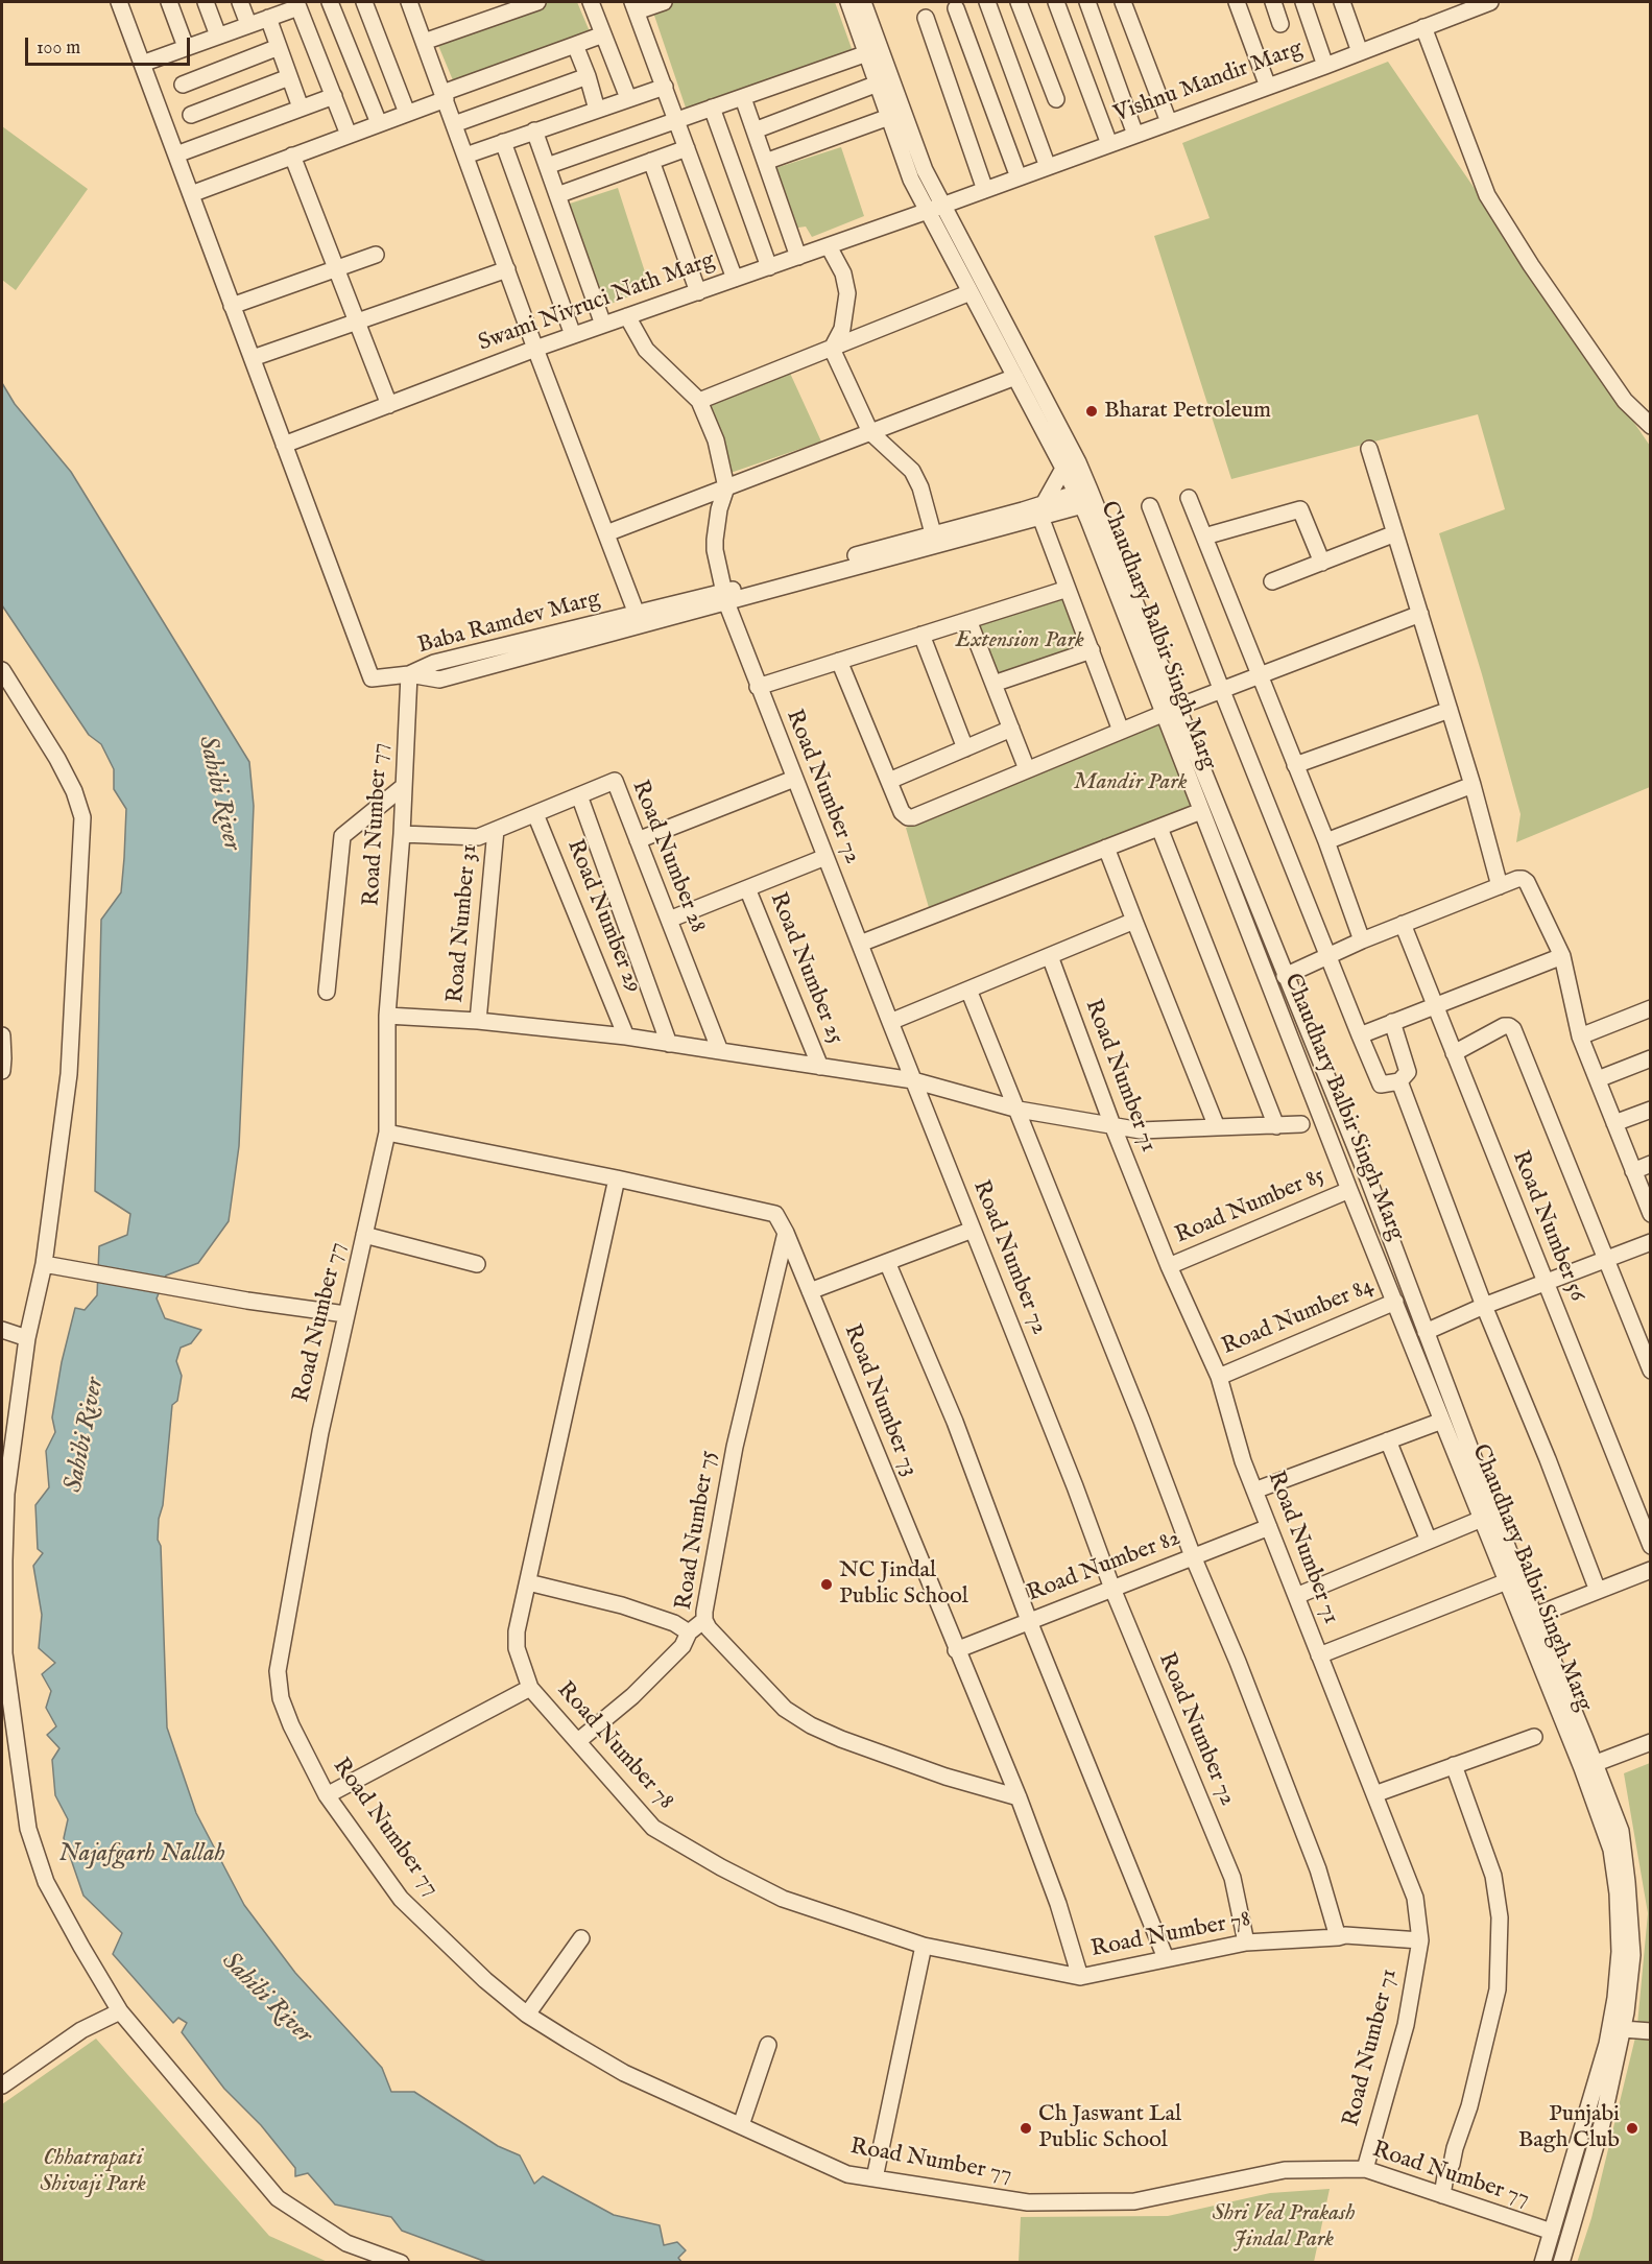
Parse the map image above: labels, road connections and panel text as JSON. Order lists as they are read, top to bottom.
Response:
{
  "streets": {
    "street": [
      "Vishnu Mandir Marg",
      "Swami Nivruci Nath Marg",
      "Baba Ramdev Marg",
      "Chaudhary Balbir Singh Marg",
      "Road Number 72",
      "Road Number 77",
      "Road Number 28",
      "Road Number 29",
      "Road Number 31",
      "Road Number 25",
      "Road Number 71",
      "Road Number 85",
      "Road Number 56",
      "Road Number 84",
      "Road Number 73",
      "Road Number 75",
      "Road Number 82",
      "Road Number 78"
    ]
  },
  "crossings": [
    ["Vishnu Mandir Marg", "Swami Nivruci Nath Marg"],
    ["Vishnu Mandir Marg", "Chaudhary Balbir Singh Marg"],
    ["Swami Nivruci Nath Marg", "Chaudhary Balbir Singh Marg"],
    ["Baba Ramdev Marg", "Chaudhary Balbir Singh Marg"],
    ["Baba Ramdev Marg", "Road Number 72"],
    ["Baba Ramdev Marg", "Road Number 77"],
    ["Chaudhary Balbir Singh Marg", "Road Number 77"],
    ["Chaudhary Balbir Singh Marg", "Road Number 85"],
    ["Chaudhary Balbir Singh Marg", "Road Number 84"],
    ["Road Number 72", "Road Number 82"],
    ["Road Number 72", "Road Number 78"],
    ["Road Number 77", "Road Number 28"],
    ["Road Number 77", "Road Number 71"],
    ["Road Number 77", "Road Number 73"],
    ["Road Number 28", "Road Number 29"],
    ["Road Number 28", "Road Number 31"],
    ["Road Number 71", "Road Number 85"],
    ["Road Number 71", "Road Number 84"],
    ["Road Number 71", "Road Number 82"],
    ["Road Number 71", "Road Number 78"],
    ["Road Number 73", "Road Number 75"],
    ["Road Number 73", "Road Number 82"],
    ["Road Number 73", "Road Number 78"]
  ],
  "water": ["Sahibi River", "Najafgarh Nallah"],
  "parks": [
    "Extension Park",
    "Mandir Park",
    "Chhatrapati Shivaji Park",
    "Shri Ved Prakash Jindal Park"
  ],
  "places": [
    "Bharat Petroleum",
    "NC Jindal Public School",
    "Ch Jaswant Lal Public School",
    "Punjabi Bagh Club"
  ],
  "scale_bar": "100 m"
}
